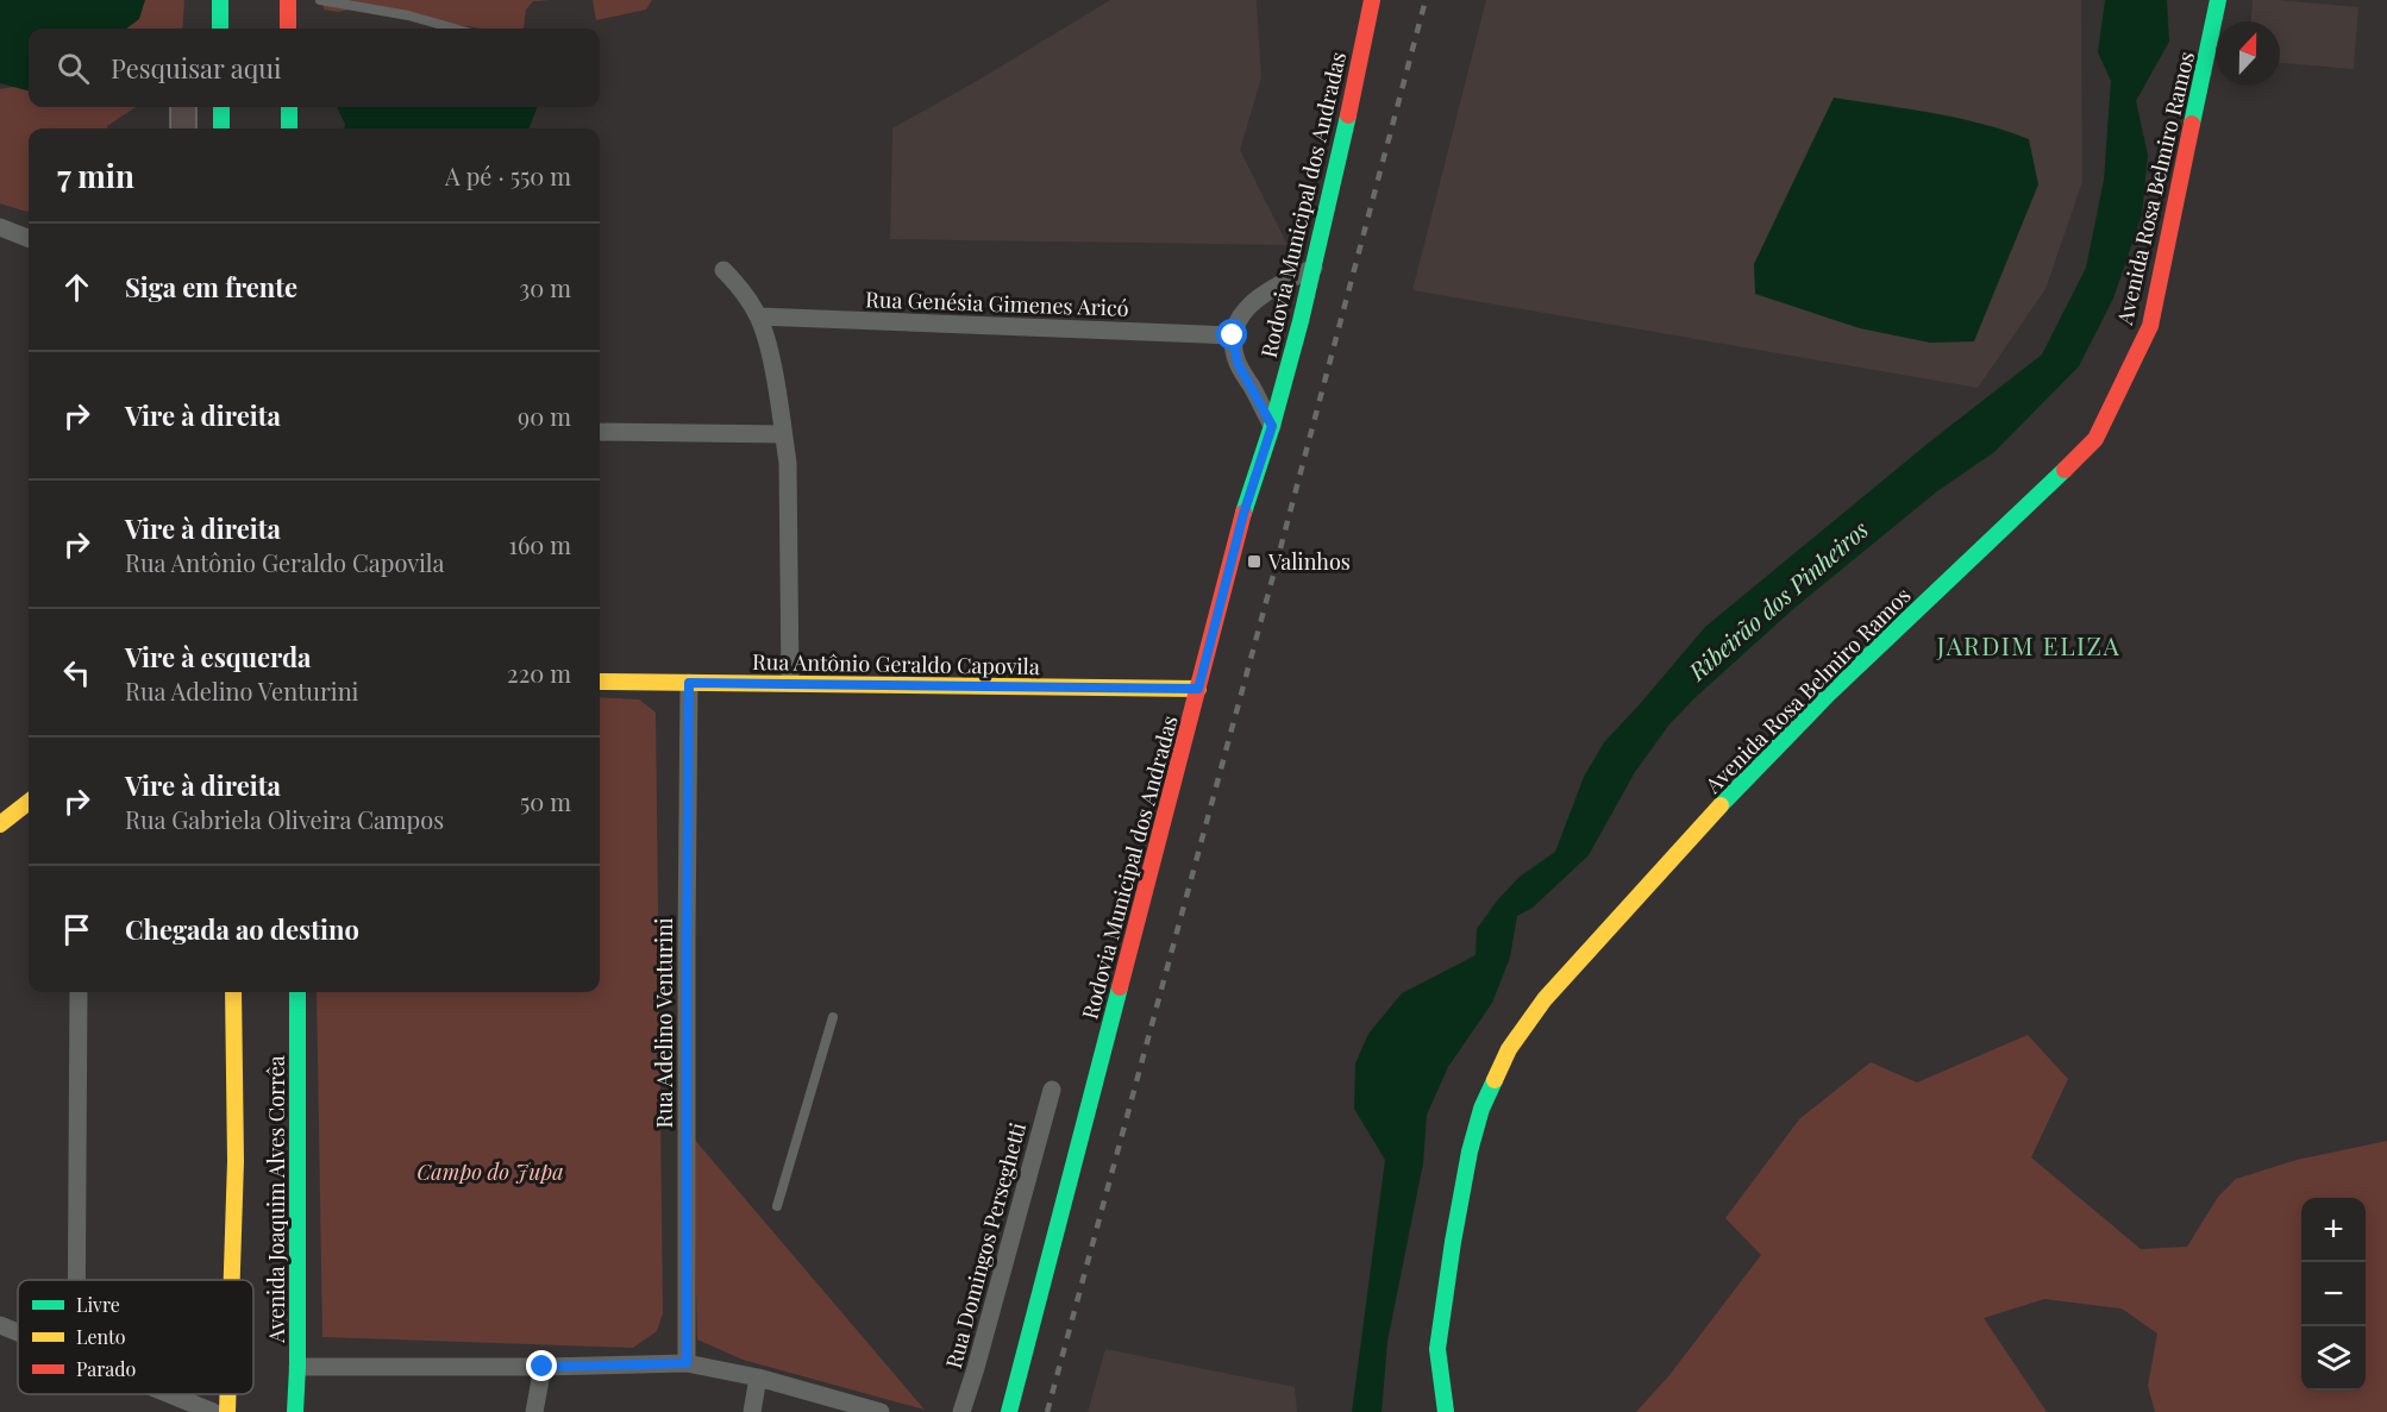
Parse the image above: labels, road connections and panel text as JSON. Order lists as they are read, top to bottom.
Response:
{
  "streets": {
    "main road": [
      "Avenida Rosa Belmiro Ramos",
      "Rodovia Municipal dos Andradas",
      "Rua Antônio Geraldo Capovila",
      "Avenida Joaquim Alves Corrêa"
    ],
    "street": ["Rua Genésia Gimenes Aricó", "Rua Adelino Venturini", "Rua Domingos Perseghetti"]
  },
  "crossings": [
    ["Rodovia Municipal dos Andradas", "Rua Antônio Geraldo Capovila"],
    ["Rua Antônio Geraldo Capovila", "Rua Adelino Venturini"]
  ],
  "districts": ["JARDIM ELIZA"],
  "water": ["Ribeirão dos Pinheiros"],
  "parks": ["Campo do Jupa"],
  "places": {
    "transit": ["Valinhos"]
  },
  "legend": ["Livre", "Lento", "Parado"],
  "north": "top",
  "page": {
    "search": "Pesquisar aqui",
    "heading": ["7 min", "A pé · 550 m"],
    "list": [
      ["Siga em frente", "30 m"],
      ["Vire à direita", "90 m"],
      ["Vire à direita", "Rua Antônio Geraldo Capovila", "160 m"],
      ["Vire à esquerda", "Rua Adelino Venturini", "220 m"],
      ["Vire à direita", "Rua Gabriela Oliveira Campos", "50 m"],
      "Chegada ao destino"
    ],
    "map_buttons": ["+", "−"]
  }
}
